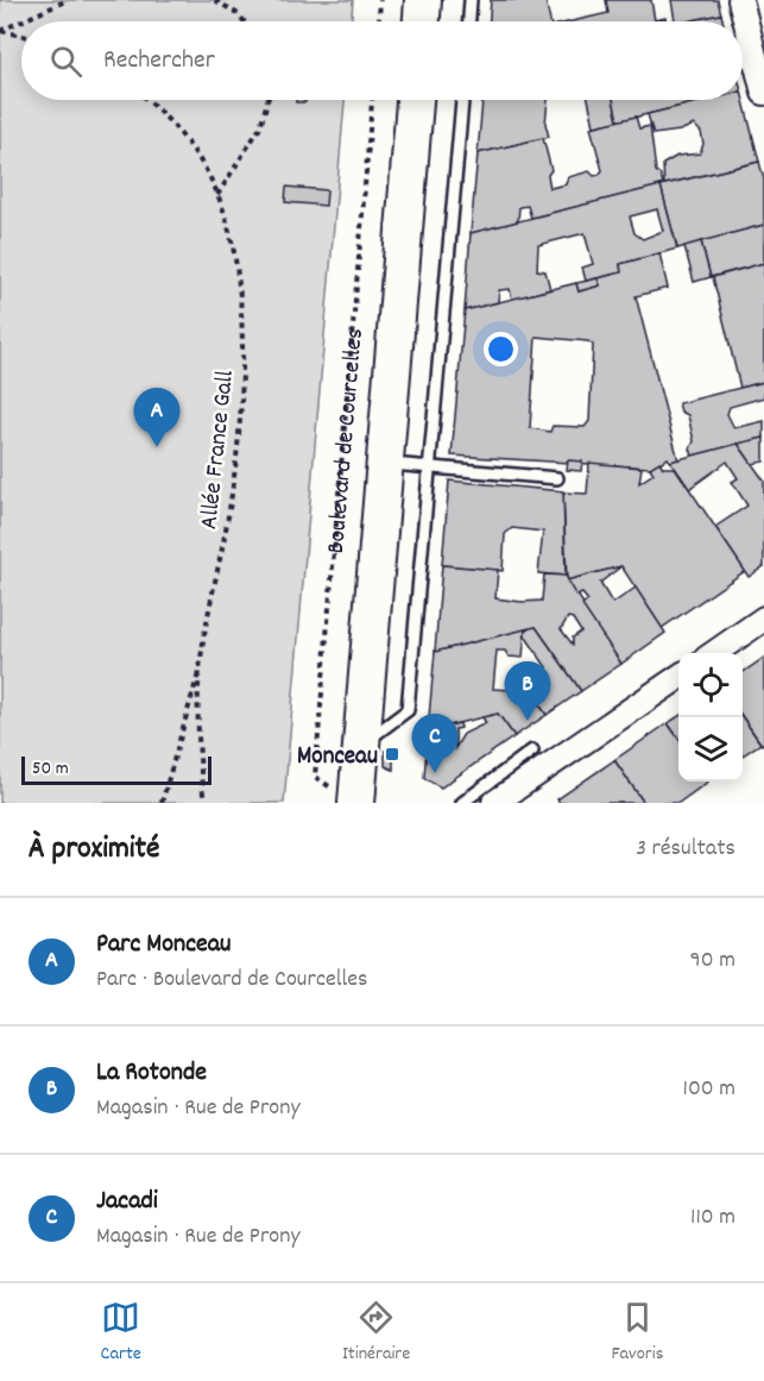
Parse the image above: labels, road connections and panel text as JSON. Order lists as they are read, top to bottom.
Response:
{
  "streets": {
    "main road": ["Boulevard de Courcelles"],
    "path": ["Allée France Gall"]
  },
  "places": {
    "transit": ["Monceau"]
  },
  "scale_bar": "50 m",
  "page": {
    "search": "Rechercher",
    "pins": ["A", "B", "C"],
    "scale": "50 m",
    "heading": ["À proximité", "3 résultats"],
    "list": [
      {
        "mark": "A",
        "name": "Parc Monceau",
        "note": "Parc · Boulevard de Courcelles",
        "value": "90 m"
      },
      {
        "mark": "B",
        "name": "La Rotonde",
        "note": "Magasin · Rue de Prony",
        "value": "100 m"
      },
      {
        "mark": "C",
        "name": "Jacadi",
        "note": "Magasin · Rue de Prony",
        "value": "110 m"
      }
    ],
    "nav": ["Carte", "Itinéraire", "Favoris"]
  }
}
